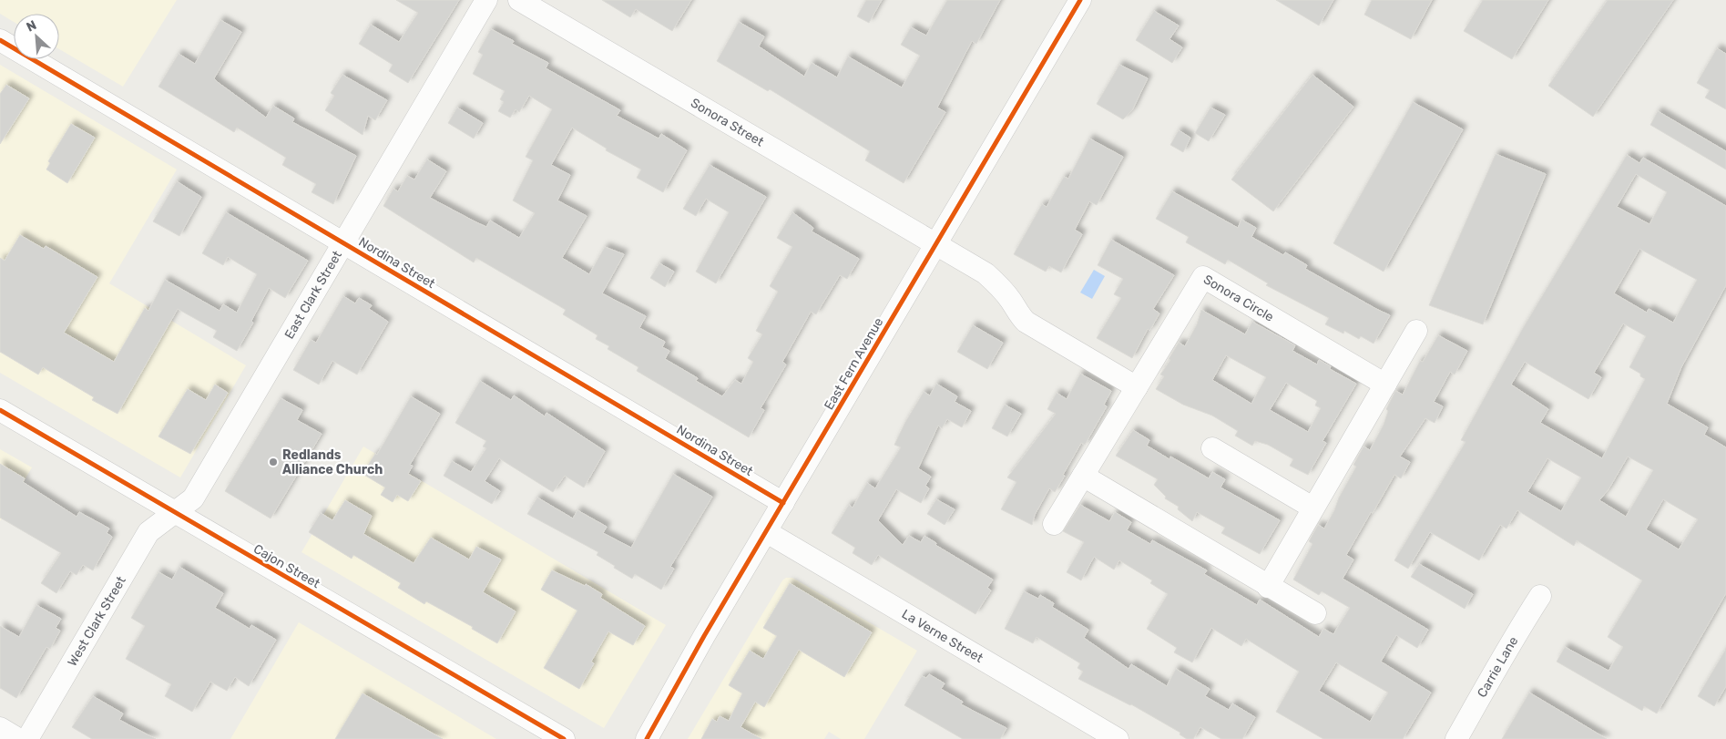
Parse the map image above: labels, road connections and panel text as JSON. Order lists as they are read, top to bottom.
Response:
{
  "streets": {
    "street": [
      "Sonora Street",
      "Nordina Street",
      "East Clark Street",
      "Sonora Circle",
      "East Fern Avenue",
      "Cajon Street",
      "West Clark Street",
      "La Verne Street",
      "Carrie Lane"
    ]
  },
  "crossings": [
    ["Sonora Street", "East Fern Avenue"],
    ["Nordina Street", "East Clark Street"],
    ["Nordina Street", "East Fern Avenue"],
    ["East Clark Street", "Cajon Street"],
    ["East Clark Street", "West Clark Street"],
    ["East Fern Avenue", "La Verne Street"],
    ["Cajon Street", "West Clark Street"]
  ],
  "places": ["Redlands Alliance Church"],
  "north": "top left"
}
